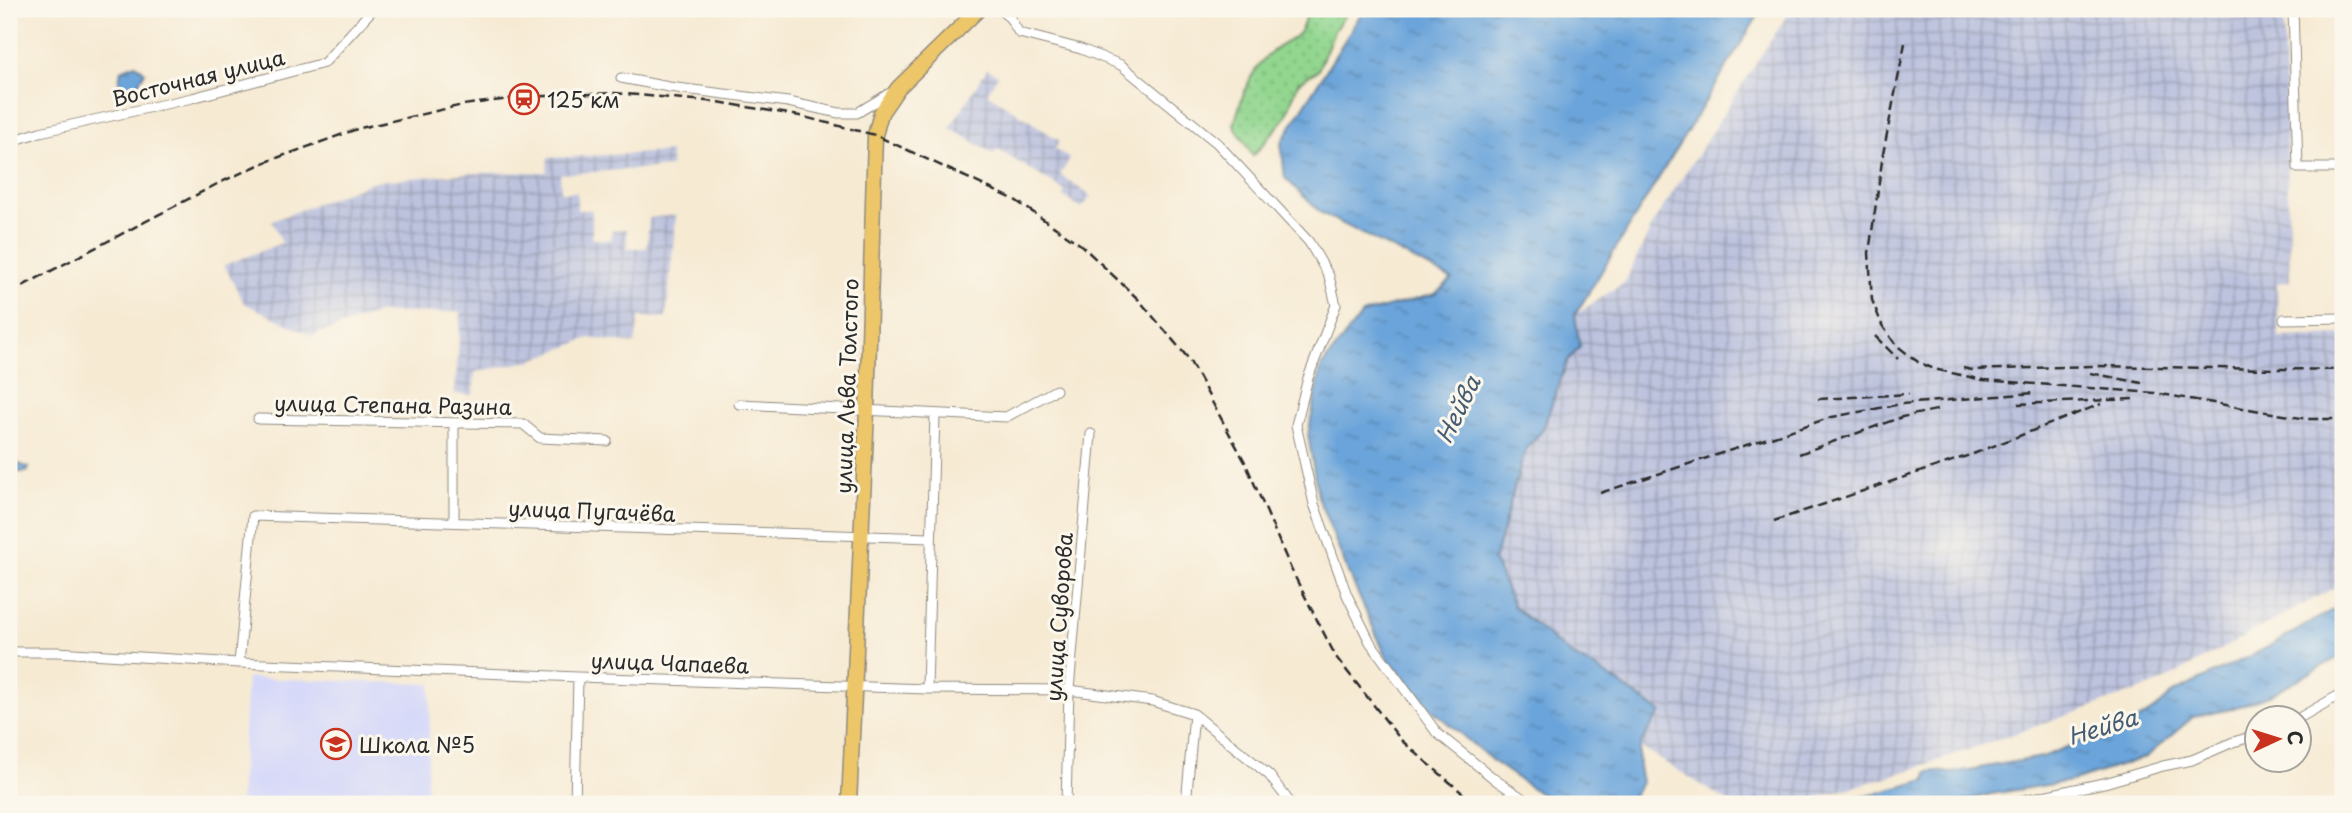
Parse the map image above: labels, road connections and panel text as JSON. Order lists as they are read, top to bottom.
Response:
{
  "streets": {
    "main road": ["улица Льва Толстого"],
    "street": [
      "Восточная улица",
      "улица Степана Разина",
      "улица Пугачёва",
      "улица Суворова",
      "улица Чапаева"
    ]
  },
  "crossings": [
    ["улица Льва Толстого", "улица Пугачёва"],
    ["улица Льва Толстого", "улица Чапаева"],
    ["улица Пугачёва", "улица Чапаева"],
    ["улица Суворова", "улица Чапаева"]
  ],
  "water": ["Нейва"],
  "places": {
    "station": ["125 км"],
    "school or university": ["Школа №5"]
  },
  "north": "right"
}
